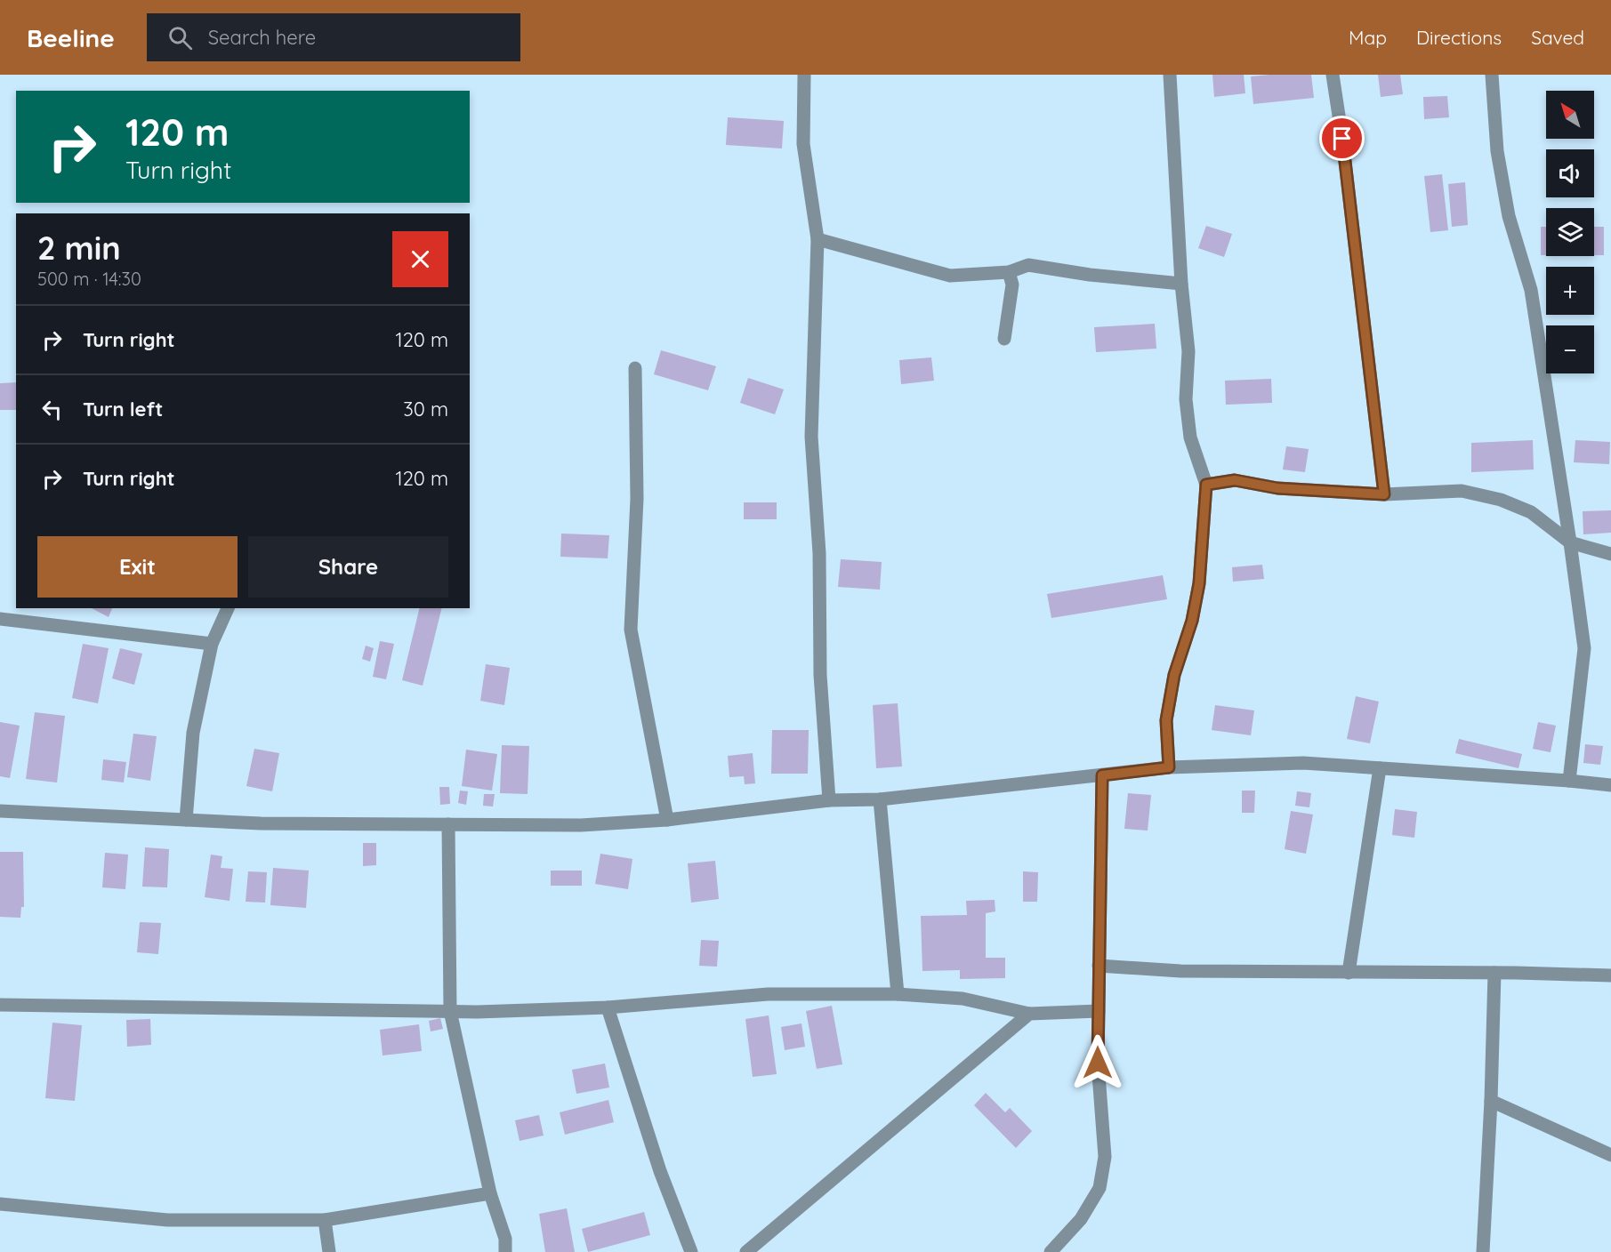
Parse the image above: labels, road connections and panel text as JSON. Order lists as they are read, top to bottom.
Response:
{
  "north": "top left",
  "page": {
    "header": "Beeline",
    "search": "Search here",
    "nav": ["Map", "Directions", "Saved"],
    "map_buttons": ["+", "−"],
    "turn": ["120 m", "Turn right"],
    "heading": ["2 min", "500 m · 14:30"],
    "list": [
      {
        "name": "Turn right",
        "value": "120 m"
      },
      {
        "name": "Turn left",
        "value": "30 m"
      },
      {
        "name": "Turn right",
        "value": "120 m"
      }
    ],
    "buttons": ["Exit", "Share"]
  }
}
